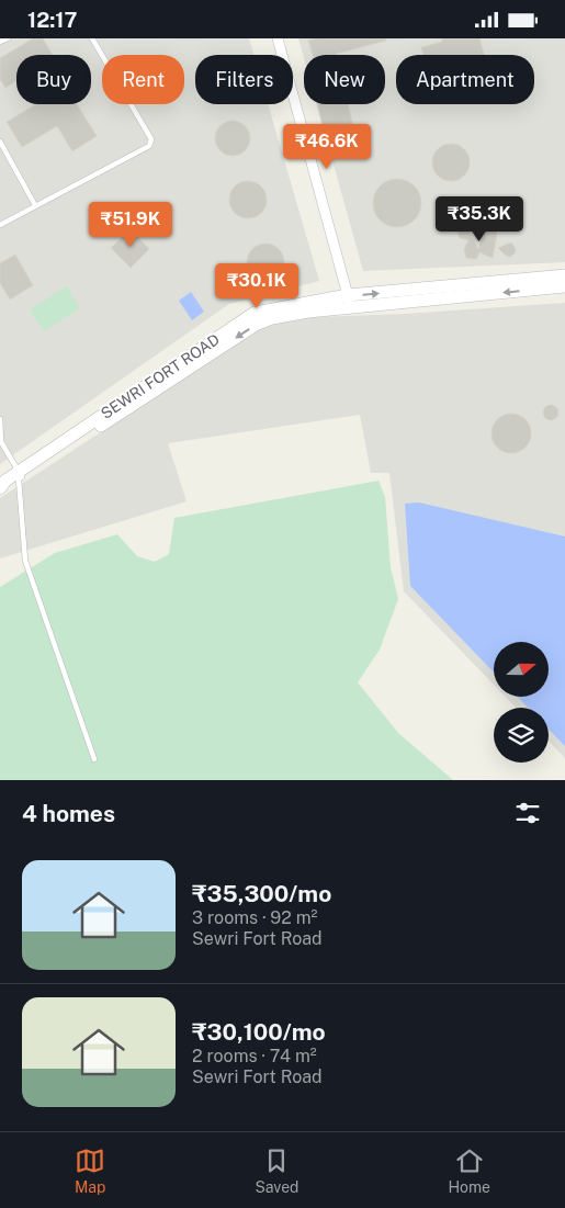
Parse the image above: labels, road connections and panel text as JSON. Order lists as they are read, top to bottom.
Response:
{
  "streets": {
    "street": ["SEWRI FORT ROAD"]
  },
  "north": "right",
  "page": {
    "status": "12:17",
    "chip": [
      "Buy",
      "Rent",
      "Filters",
      "New",
      "Apartment"
    ],
    "price": [
      "₹46.6K",
      "₹35.3K",
      "₹51.9K",
      "₹30.1K"
    ],
    "heading": "4 homes",
    "list": [
      {
        "name": "₹35,300/mo",
        "note": "3 rooms · 92 m² · Sewri Fort Road"
      },
      {
        "name": "₹30,100/mo",
        "note": "2 rooms · 74 m² · Sewri Fort Road"
      }
    ],
    "tabs": ["Map", "Saved", "Home"]
  }
}
